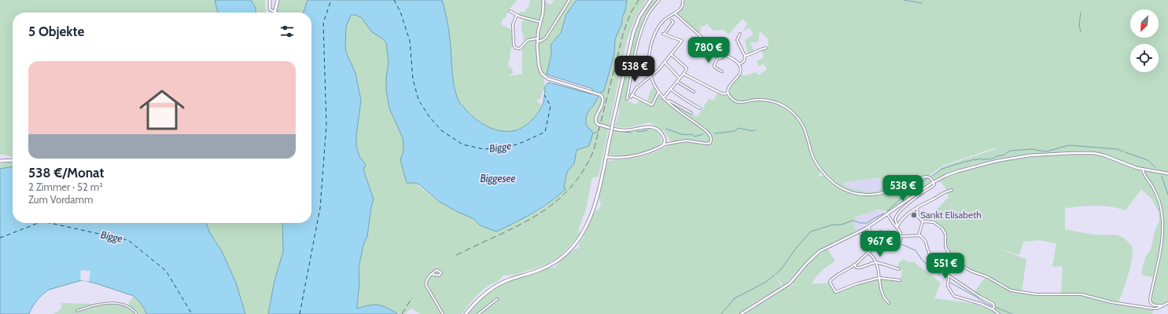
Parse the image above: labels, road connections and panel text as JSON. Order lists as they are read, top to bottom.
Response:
{
  "water": ["Bigge", "Biggesee"],
  "places": ["Sankt Elisabeth"],
  "north": "bottom left",
  "page": {
    "heading": "5 Objekte",
    "price": [
      "780 €",
      "538 €",
      "538 €",
      "967 €",
      "551 €"
    ],
    "list": [
      {
        "name": "538 €/Monat",
        "note": "2 Zimmer · 52 m² · Zum Vordamm"
      }
    ]
  }
}
